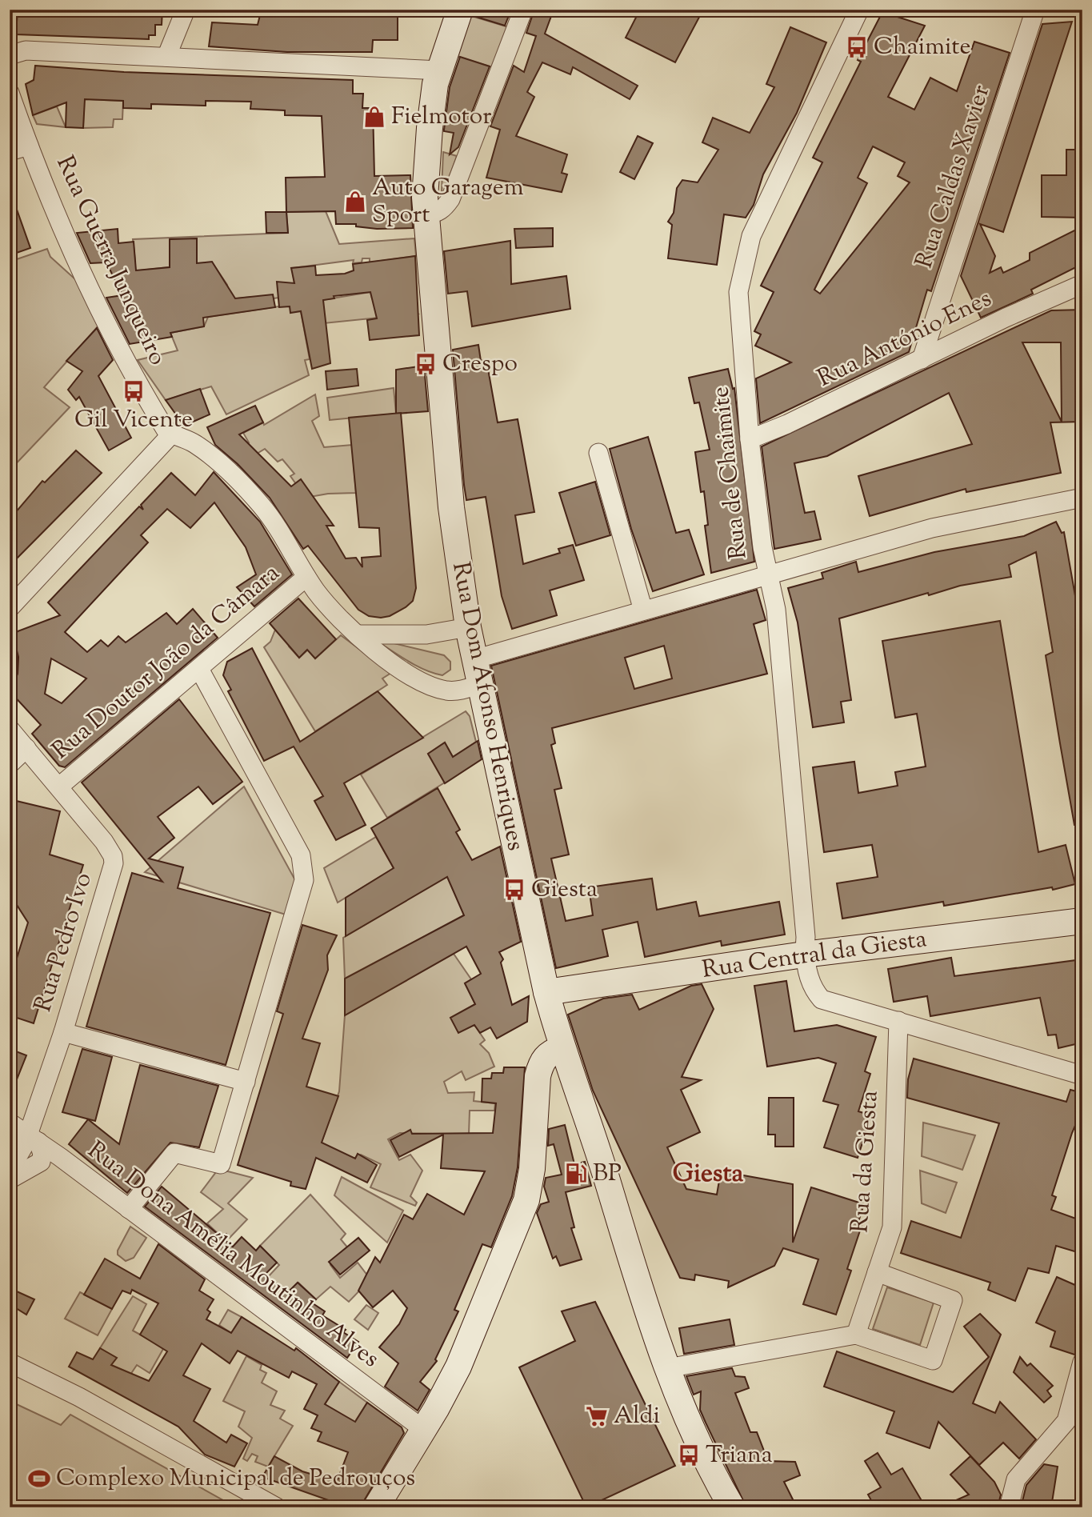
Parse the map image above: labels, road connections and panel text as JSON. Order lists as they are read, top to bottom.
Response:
{
  "streets": {
    "main road": ["Rua Dom Afonso Henriques", "Rua Central da Giesta"],
    "street": [
      "Rua Caldas Xavier",
      "Rua Guerra Junqueiro",
      "Rua António Enes",
      "Rua de Chaimite",
      "Rua Doutor João da Câmara",
      "Rua Pedro Ivo",
      "Rua da Giesta",
      "Rua Dona Amélia Moutinho Alves"
    ]
  },
  "crossings": [
    ["Rua Caldas Xavier", "Rua António Enes"],
    ["Rua António Enes", "Rua de Chaimite"],
    ["Rua de Chaimite", "Rua Central da Giesta"],
    ["Rua de Chaimite", "Rua da Giesta"],
    ["Rua Doutor João da Câmara", "Rua Pedro Ivo"],
    ["Rua Dom Afonso Henriques", "Rua Central da Giesta"],
    ["Rua Pedro Ivo", "Rua Dona Amélia Moutinho Alves"]
  ],
  "districts": ["Giesta"],
  "places": {
    "bus stop": [
      "Chaimite",
      "Crespo",
      "Gil Vicente",
      "Giesta",
      "Triana"
    ],
    "shop": ["Fielmotor", "Auto Garagem Sport"],
    "fuel station": ["BP"],
    "supermarket": ["Aldi"],
    "sports": ["Complexo Municipal de Pedrouços"]
  }
}
